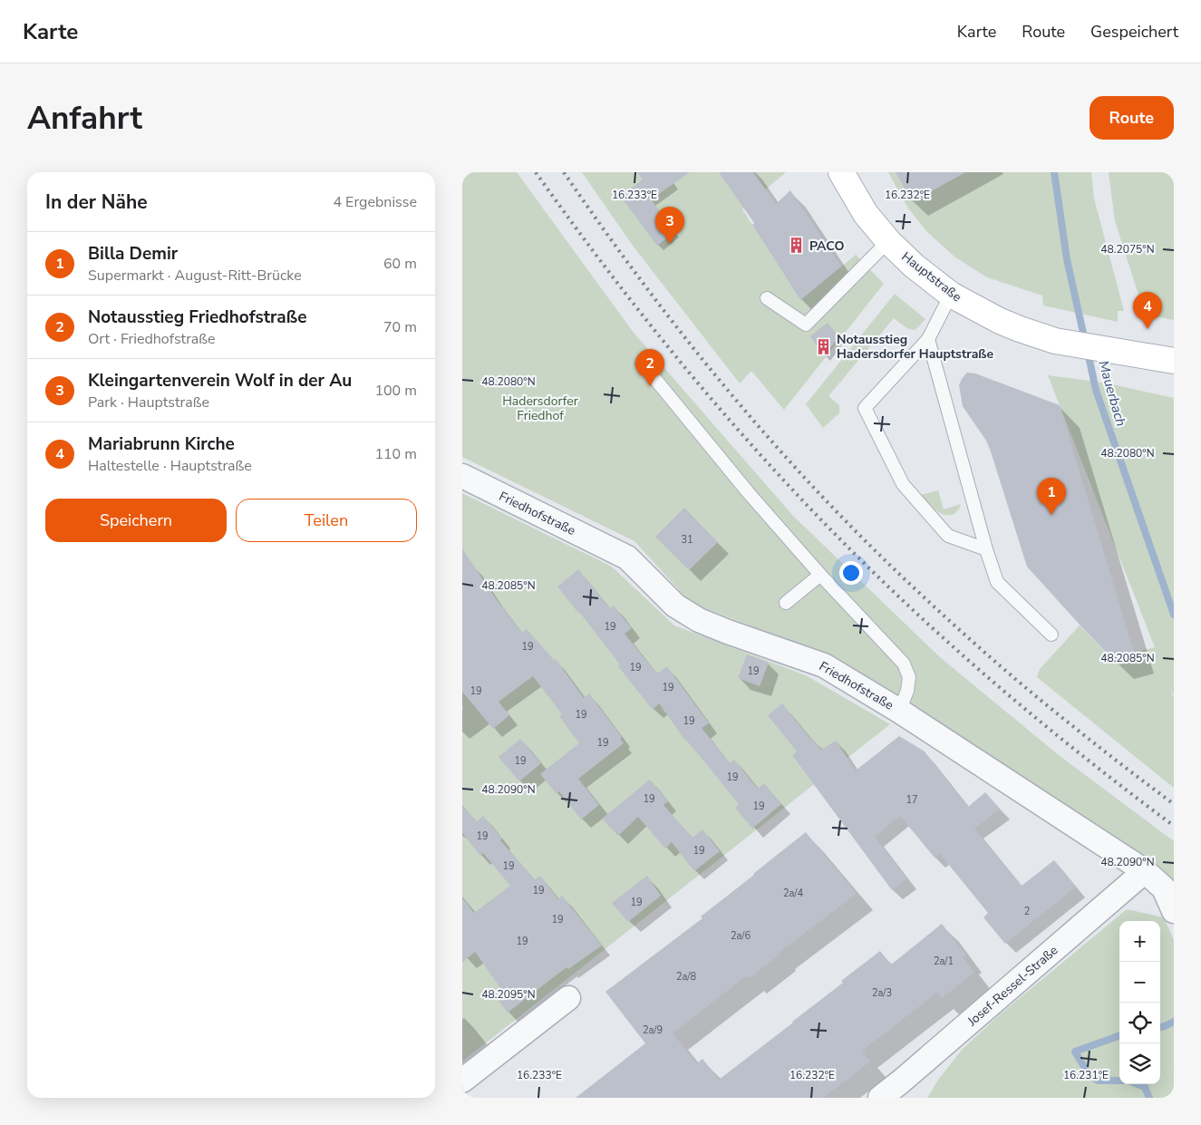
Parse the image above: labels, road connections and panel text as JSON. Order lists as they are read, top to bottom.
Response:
{
  "streets": {
    "main road": ["Hauptstraße"],
    "street": ["Friedhofstraße", "Josef-Ressel-Straße"]
  },
  "crossings": [
    ["Friedhofstraße", "Josef-Ressel-Straße"]
  ],
  "water": ["Mauerbach"],
  "parks": ["Hadersdorfer Friedhof"],
  "places": {
    "building": ["PACO", "Notausstieg Hadersdorfer Hauptstraße"]
  },
  "house_numbers": [
    "31",
    "19",
    "19",
    "19",
    "19",
    "19",
    "19",
    "19",
    "19",
    "19",
    "19",
    "19",
    "19",
    "17",
    "19",
    "19",
    "19",
    "19",
    "19",
    "2a/4",
    "19",
    "2",
    "19",
    "2a/6",
    "19",
    "2a/1",
    "2a/8",
    "2a/3",
    "2a/9"
  ],
  "page": {
    "header": "Karte",
    "nav": ["Karte", "Route", "Gespeichert"],
    "buttons": [
      "Route",
      ["Speichern", "Teilen"]
    ],
    "title": "Anfahrt",
    "heading": ["In der Nähe", "4 Ergebnisse"],
    "pins": [
      "3",
      "4",
      "2",
      "1"
    ],
    "list": [
      {
        "mark": "1",
        "name": "Billa Demir",
        "note": "Supermarkt · August-Ritt-Brücke",
        "value": "60 m"
      },
      {
        "mark": "2",
        "name": "Notausstieg Friedhofstraße",
        "note": "Ort · Friedhofstraße",
        "value": "70 m"
      },
      {
        "mark": "3",
        "name": "Kleingartenverein Wolf in der Au",
        "note": "Park · Hauptstraße",
        "value": "100 m"
      },
      {
        "mark": "4",
        "name": "Mariabrunn Kirche",
        "note": "Haltestelle · Hauptstraße",
        "value": "110 m"
      }
    ],
    "map_buttons": ["+", "−"]
  },
  "coordinates": [
    "16.233°E",
    "16.232°E",
    "48.2075°N",
    "48.2080°N",
    "48.2085°N",
    "48.2090°N",
    "48.2095°N",
    "16.231°E"
  ]
}
